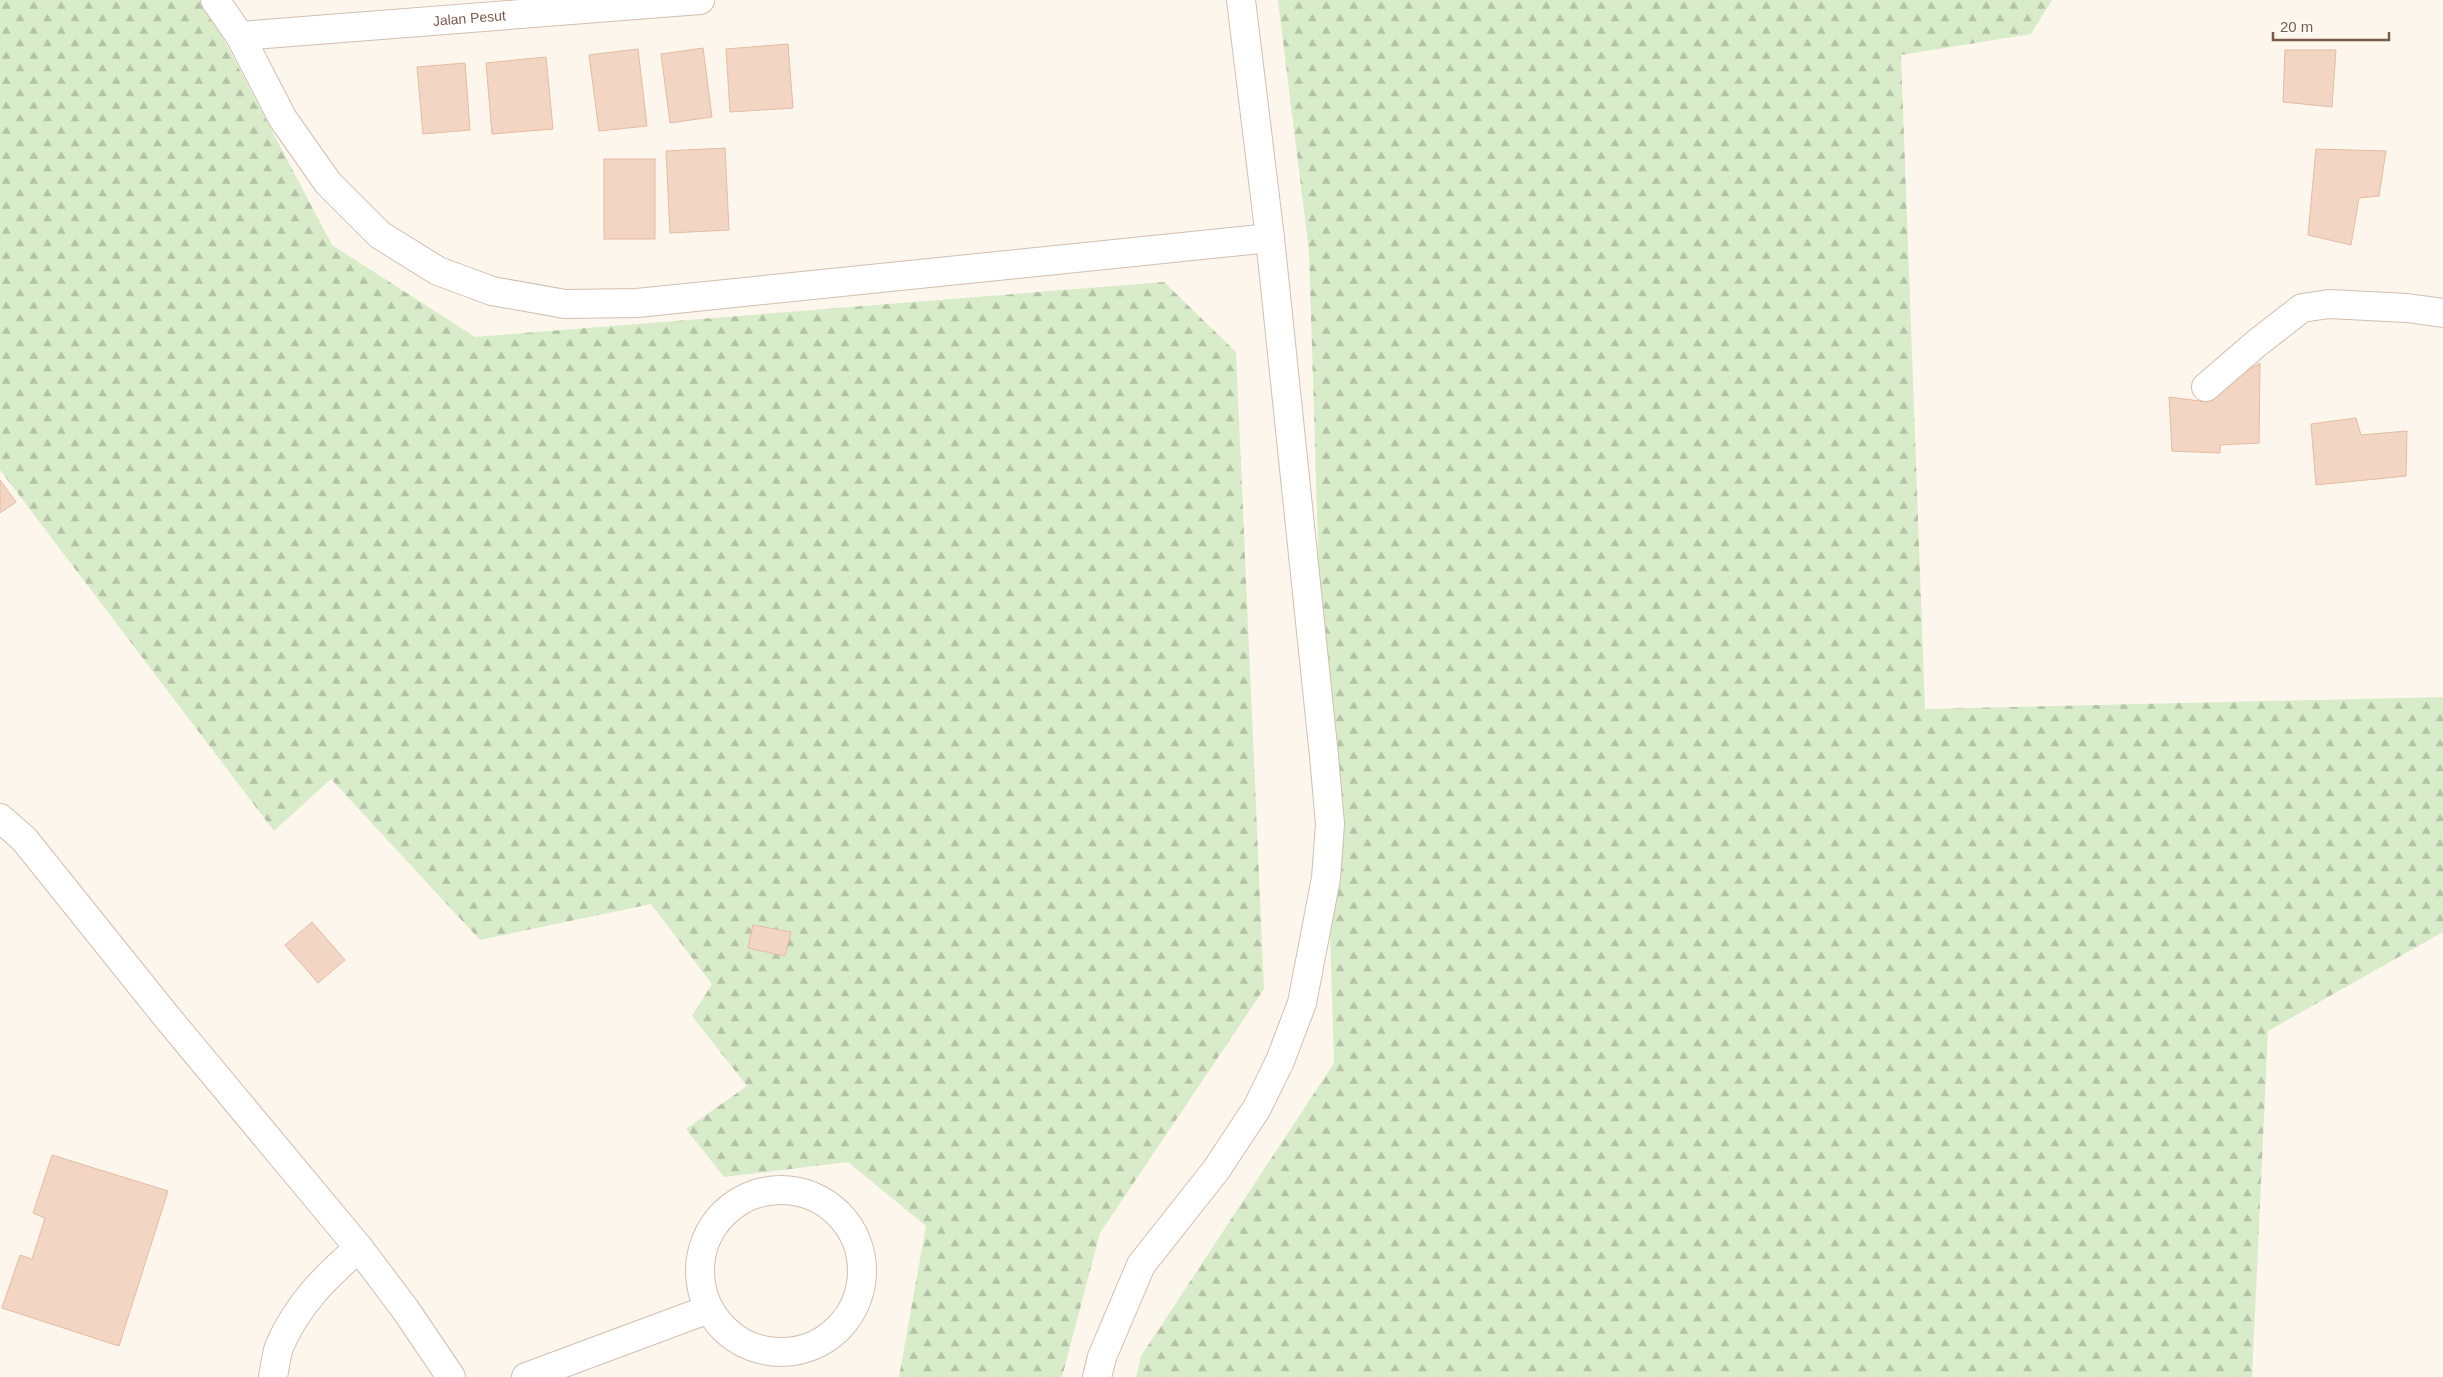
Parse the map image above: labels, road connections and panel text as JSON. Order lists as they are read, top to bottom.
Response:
{
  "streets": {
    "street": ["Jalan Pesut"]
  },
  "scale_bar": "20 m"
}
